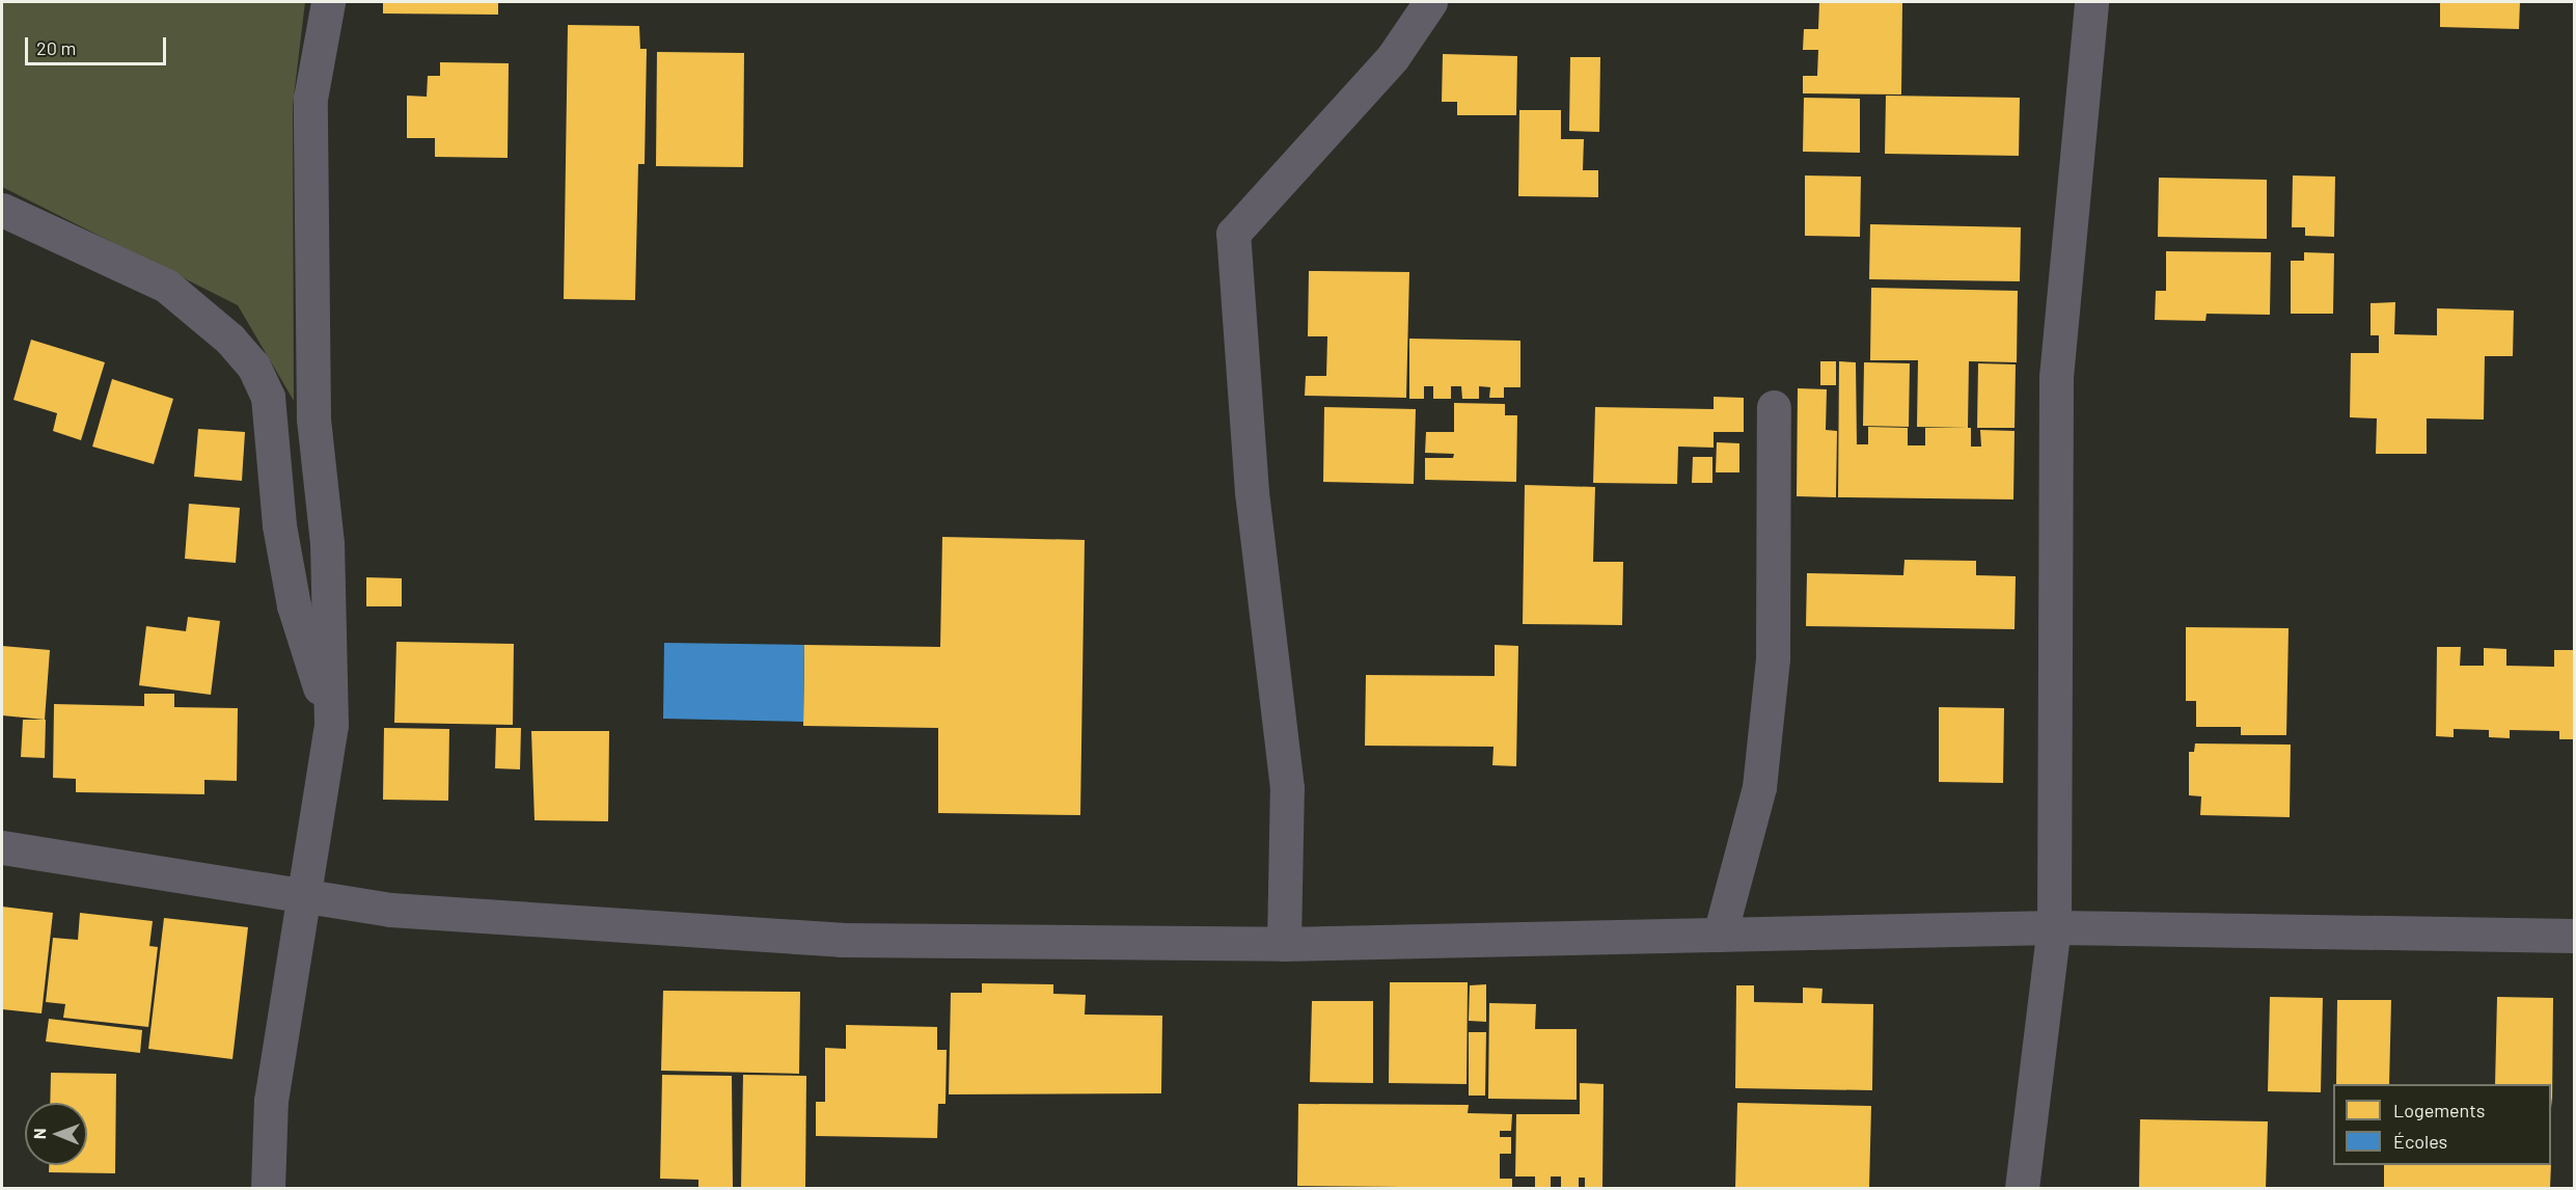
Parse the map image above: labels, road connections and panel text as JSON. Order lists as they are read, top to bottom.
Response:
{
  "legend": ["Logements", "Écoles"],
  "scale_bar": "20 m",
  "north": "left"
}
